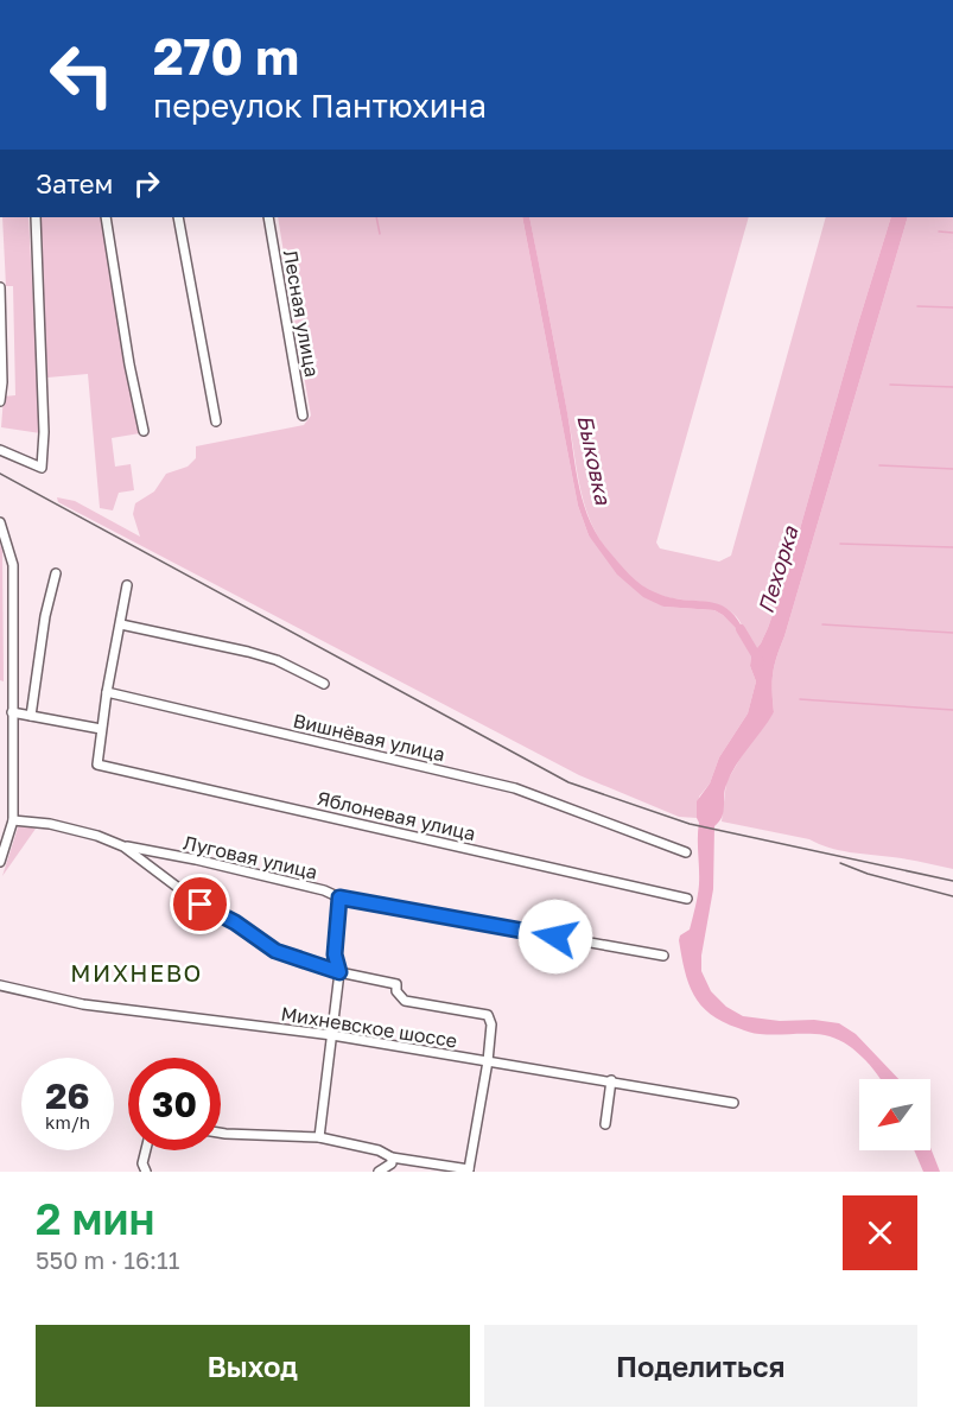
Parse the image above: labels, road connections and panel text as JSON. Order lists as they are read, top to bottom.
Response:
{
  "streets": {
    "street": [
      "Лесная улица",
      "Вишнёвая улица",
      "Яблоневая улица",
      "Луговая улица",
      "Михневское шоссе"
    ]
  },
  "districts": ["МИХНЕВО"],
  "water": ["Быковка", "Пехорка"],
  "north": "bottom left",
  "page": {
    "turn": ["270 m", "переулок Пантюхина"],
    "then": "Затем",
    "speed": "26 km/h",
    "limit": "30",
    "heading": ["2 мин", "550 m · 16:11"],
    "buttons": ["Выход", "Поделиться"]
  }
}
